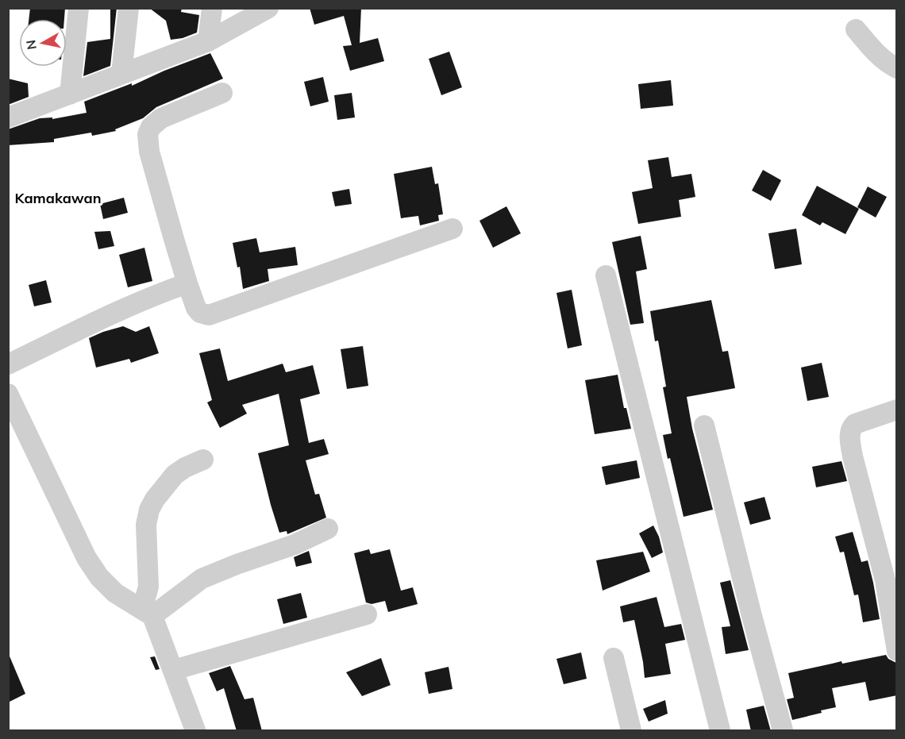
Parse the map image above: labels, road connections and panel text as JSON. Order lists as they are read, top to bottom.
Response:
{
  "districts": ["Kamakawan"],
  "north": "left"
}
